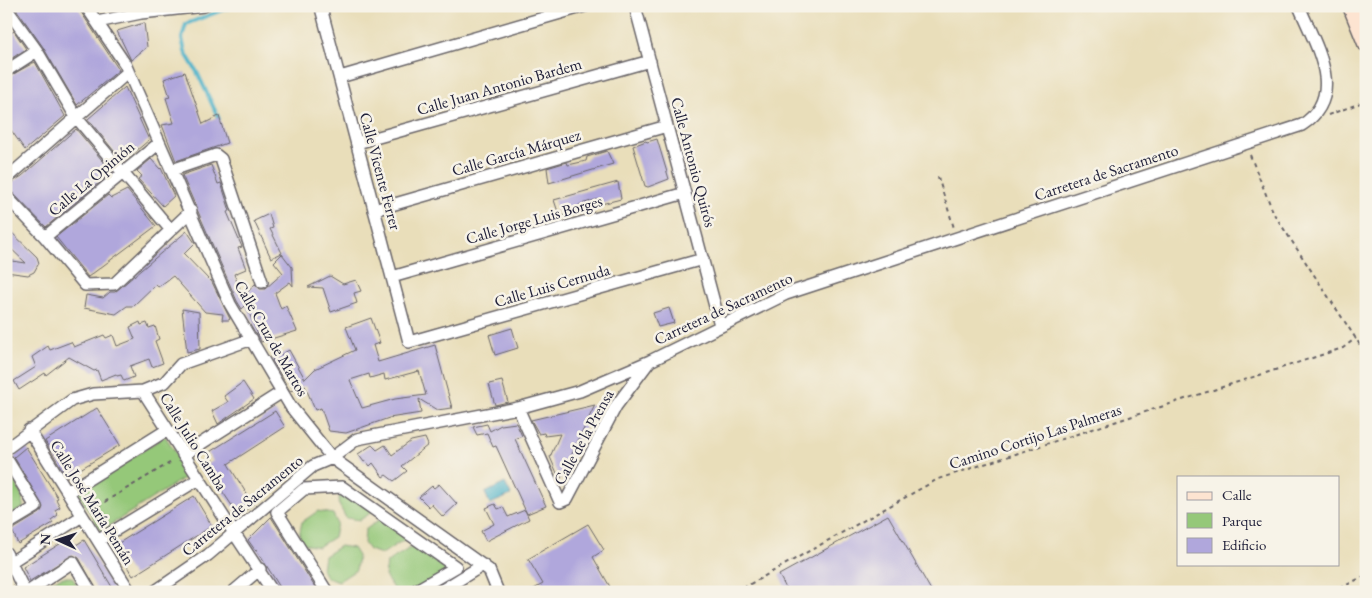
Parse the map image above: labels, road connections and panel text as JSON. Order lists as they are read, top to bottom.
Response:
{
  "streets": {
    "street": [
      "Calle Juan Antonio Bardem",
      "Calle García Márquez",
      "Calle Antonio Quirós",
      "Calle Vicente Ferrer",
      "Carretera de Sacramento",
      "Calle La Opinión",
      "Calle Jorge Luis Borges",
      "Calle Luis Cernuda",
      "Calle Cruz de Martos",
      "Calle de la Prensa",
      "Calle Julio Camba",
      "Calle José María Pemán"
    ],
    "path": ["Camino Cortijo Las Palmeras"]
  },
  "crossings": [
    ["Calle Juan Antonio Bardem", "Calle Antonio Quirós"],
    ["Calle Juan Antonio Bardem", "Calle Vicente Ferrer"],
    ["Calle García Márquez", "Calle Antonio Quirós"],
    ["Calle García Márquez", "Calle Vicente Ferrer"],
    ["Calle Antonio Quirós", "Carretera de Sacramento"],
    ["Calle Antonio Quirós", "Calle Jorge Luis Borges"],
    ["Calle Antonio Quirós", "Calle Luis Cernuda"],
    ["Calle Vicente Ferrer", "Calle Jorge Luis Borges"],
    ["Calle Vicente Ferrer", "Calle Luis Cernuda"],
    ["Carretera de Sacramento", "Calle Cruz de Martos"],
    ["Carretera de Sacramento", "Calle de la Prensa"],
    ["Carretera de Sacramento", "Calle Julio Camba"],
    ["Calle La Opinión", "Calle Cruz de Martos"]
  ],
  "legend": ["Calle", "Parque", "Edificio"],
  "north": "left"
}
